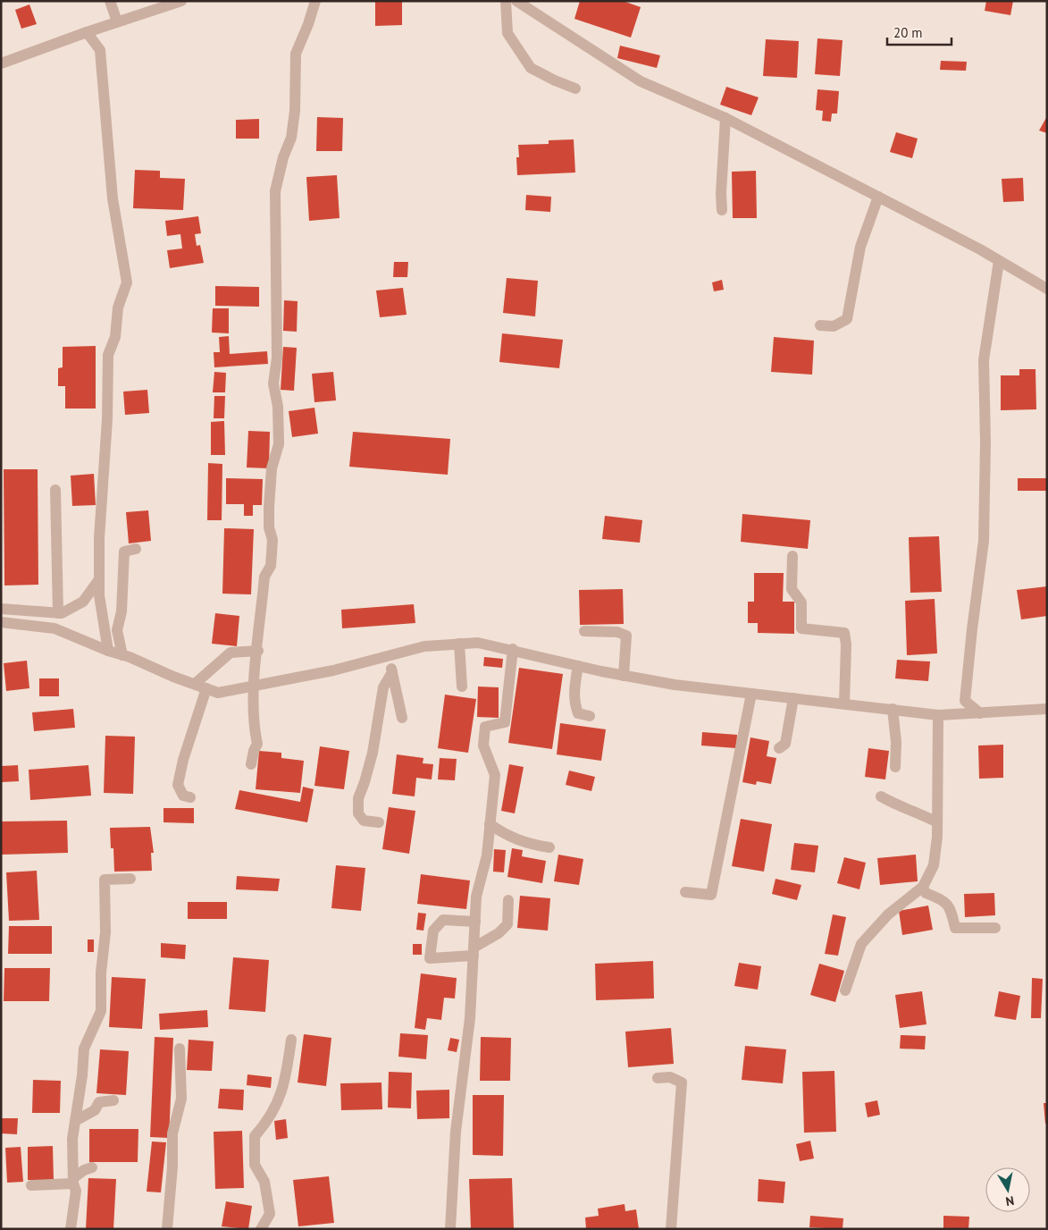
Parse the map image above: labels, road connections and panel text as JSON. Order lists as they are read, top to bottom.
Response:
{
  "scale_bar": "20 m",
  "north": "bottom"
}
